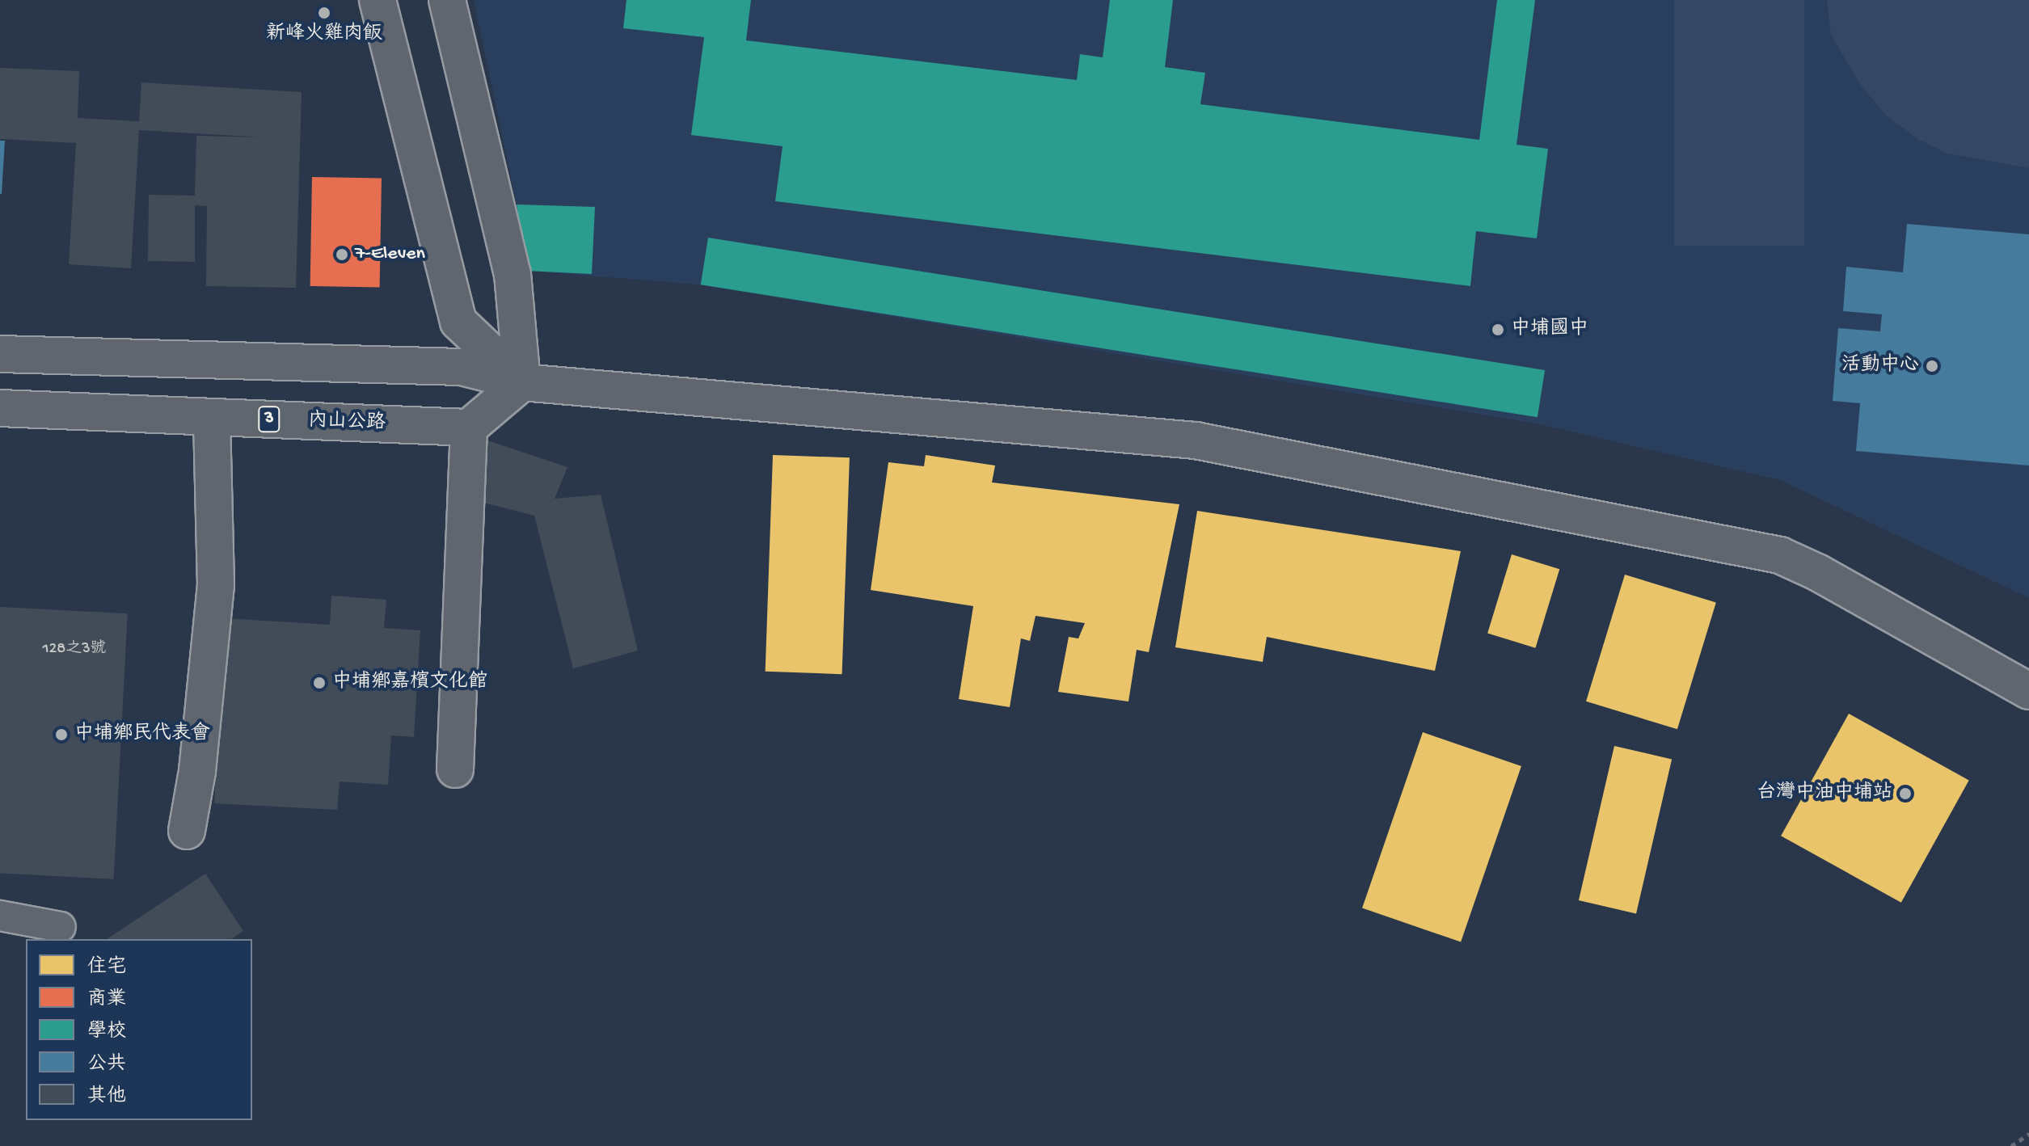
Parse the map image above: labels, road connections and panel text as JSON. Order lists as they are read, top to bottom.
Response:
{
  "streets": {
    "street": ["3", "內山公路"]
  },
  "places": [
    "新峰火雞肉飯",
    "7-Eleven",
    "中埔國中",
    "活動中心",
    "中埔鄉嘉檳文化館",
    "中埔鄉民代表會",
    "台灣中油中埔站"
  ],
  "house_numbers": ["128之3號"],
  "legend": [
    "住宅",
    "商業",
    "學校",
    "公共",
    "其他"
  ]
}
